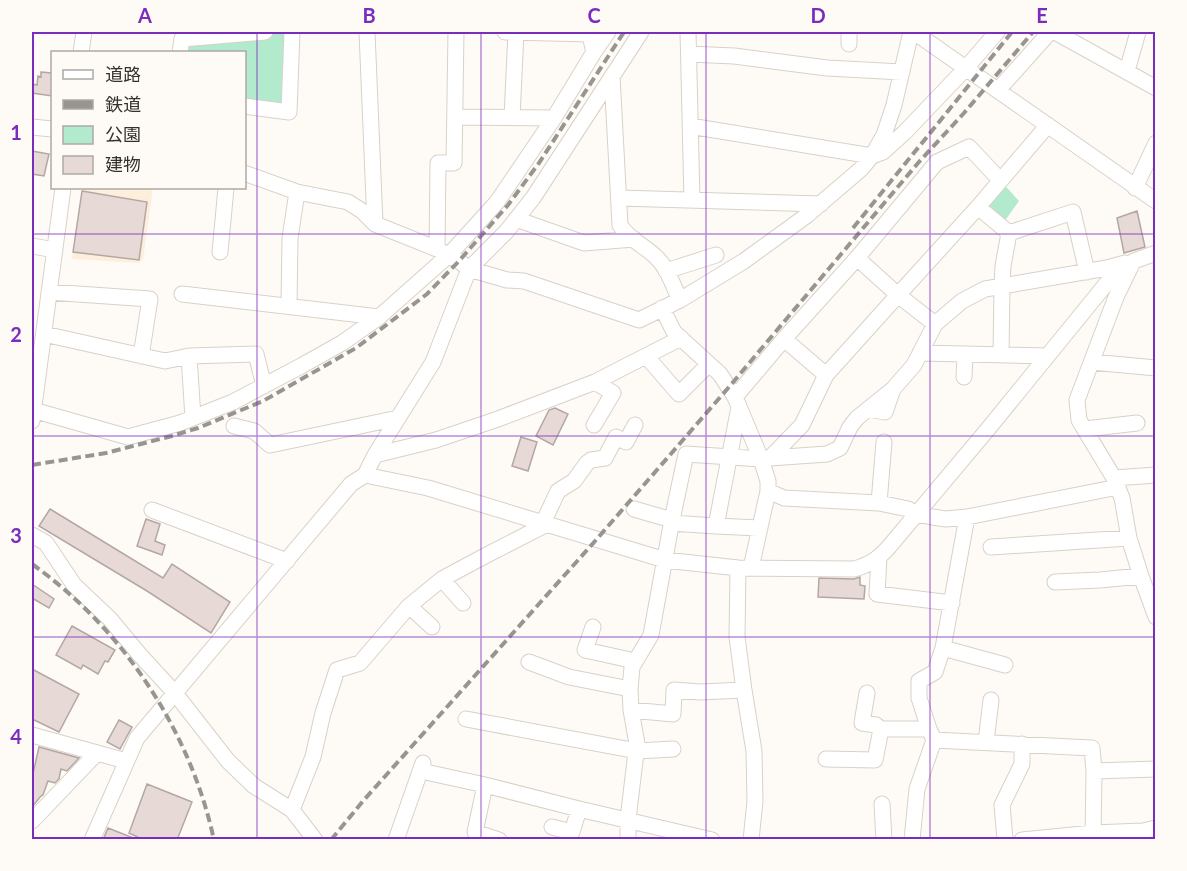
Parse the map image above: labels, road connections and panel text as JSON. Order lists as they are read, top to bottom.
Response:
{
  "legend": [
    "道路",
    "鉄道",
    "公園",
    "建物"
  ],
  "grid": {
    "columns": [
      "A",
      "B",
      "C",
      "D",
      "E"
    ],
    "rows": [
      "1",
      "2",
      "3",
      "4"
    ]
  }
}
